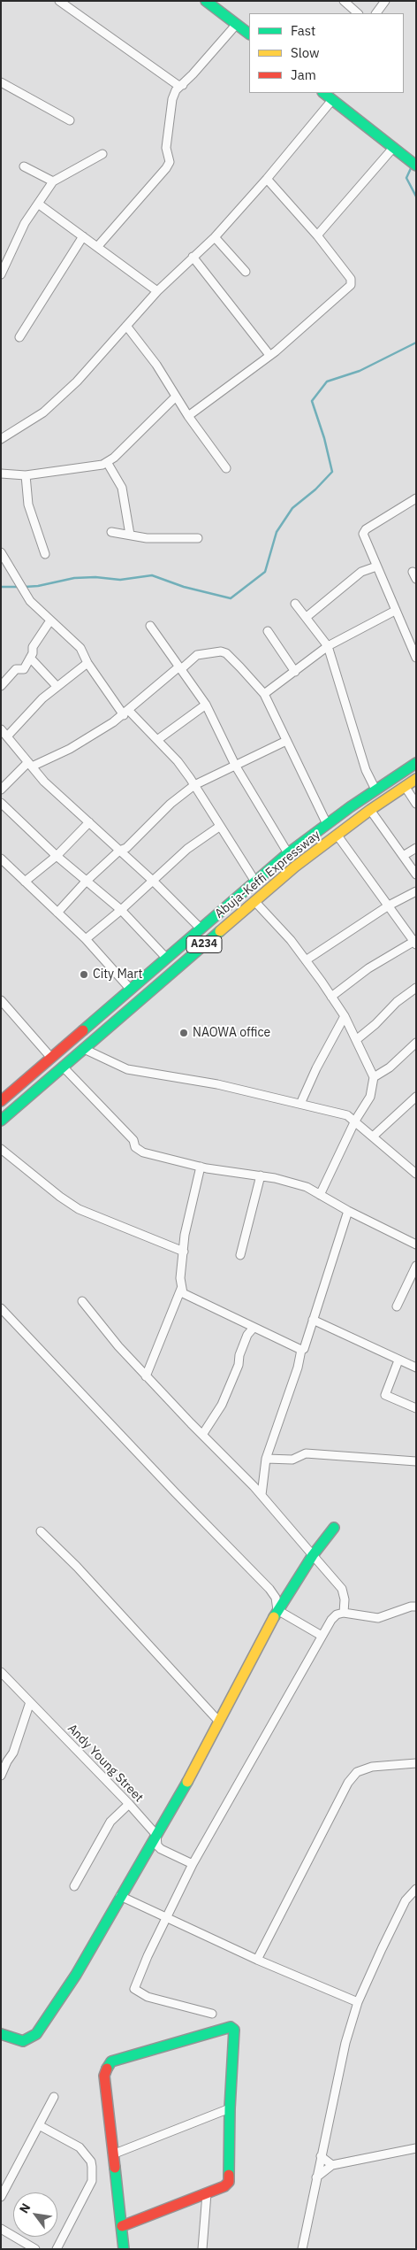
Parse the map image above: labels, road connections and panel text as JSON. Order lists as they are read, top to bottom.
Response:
{
  "streets": {
    "main road": ["Abuja-Keffi Expressway", "A234"],
    "street": ["Andy Young Street"]
  },
  "places": ["City Mart", "NAOWA office"],
  "legend": ["Fast", "Slow", "Jam"],
  "north": "top left"
}
